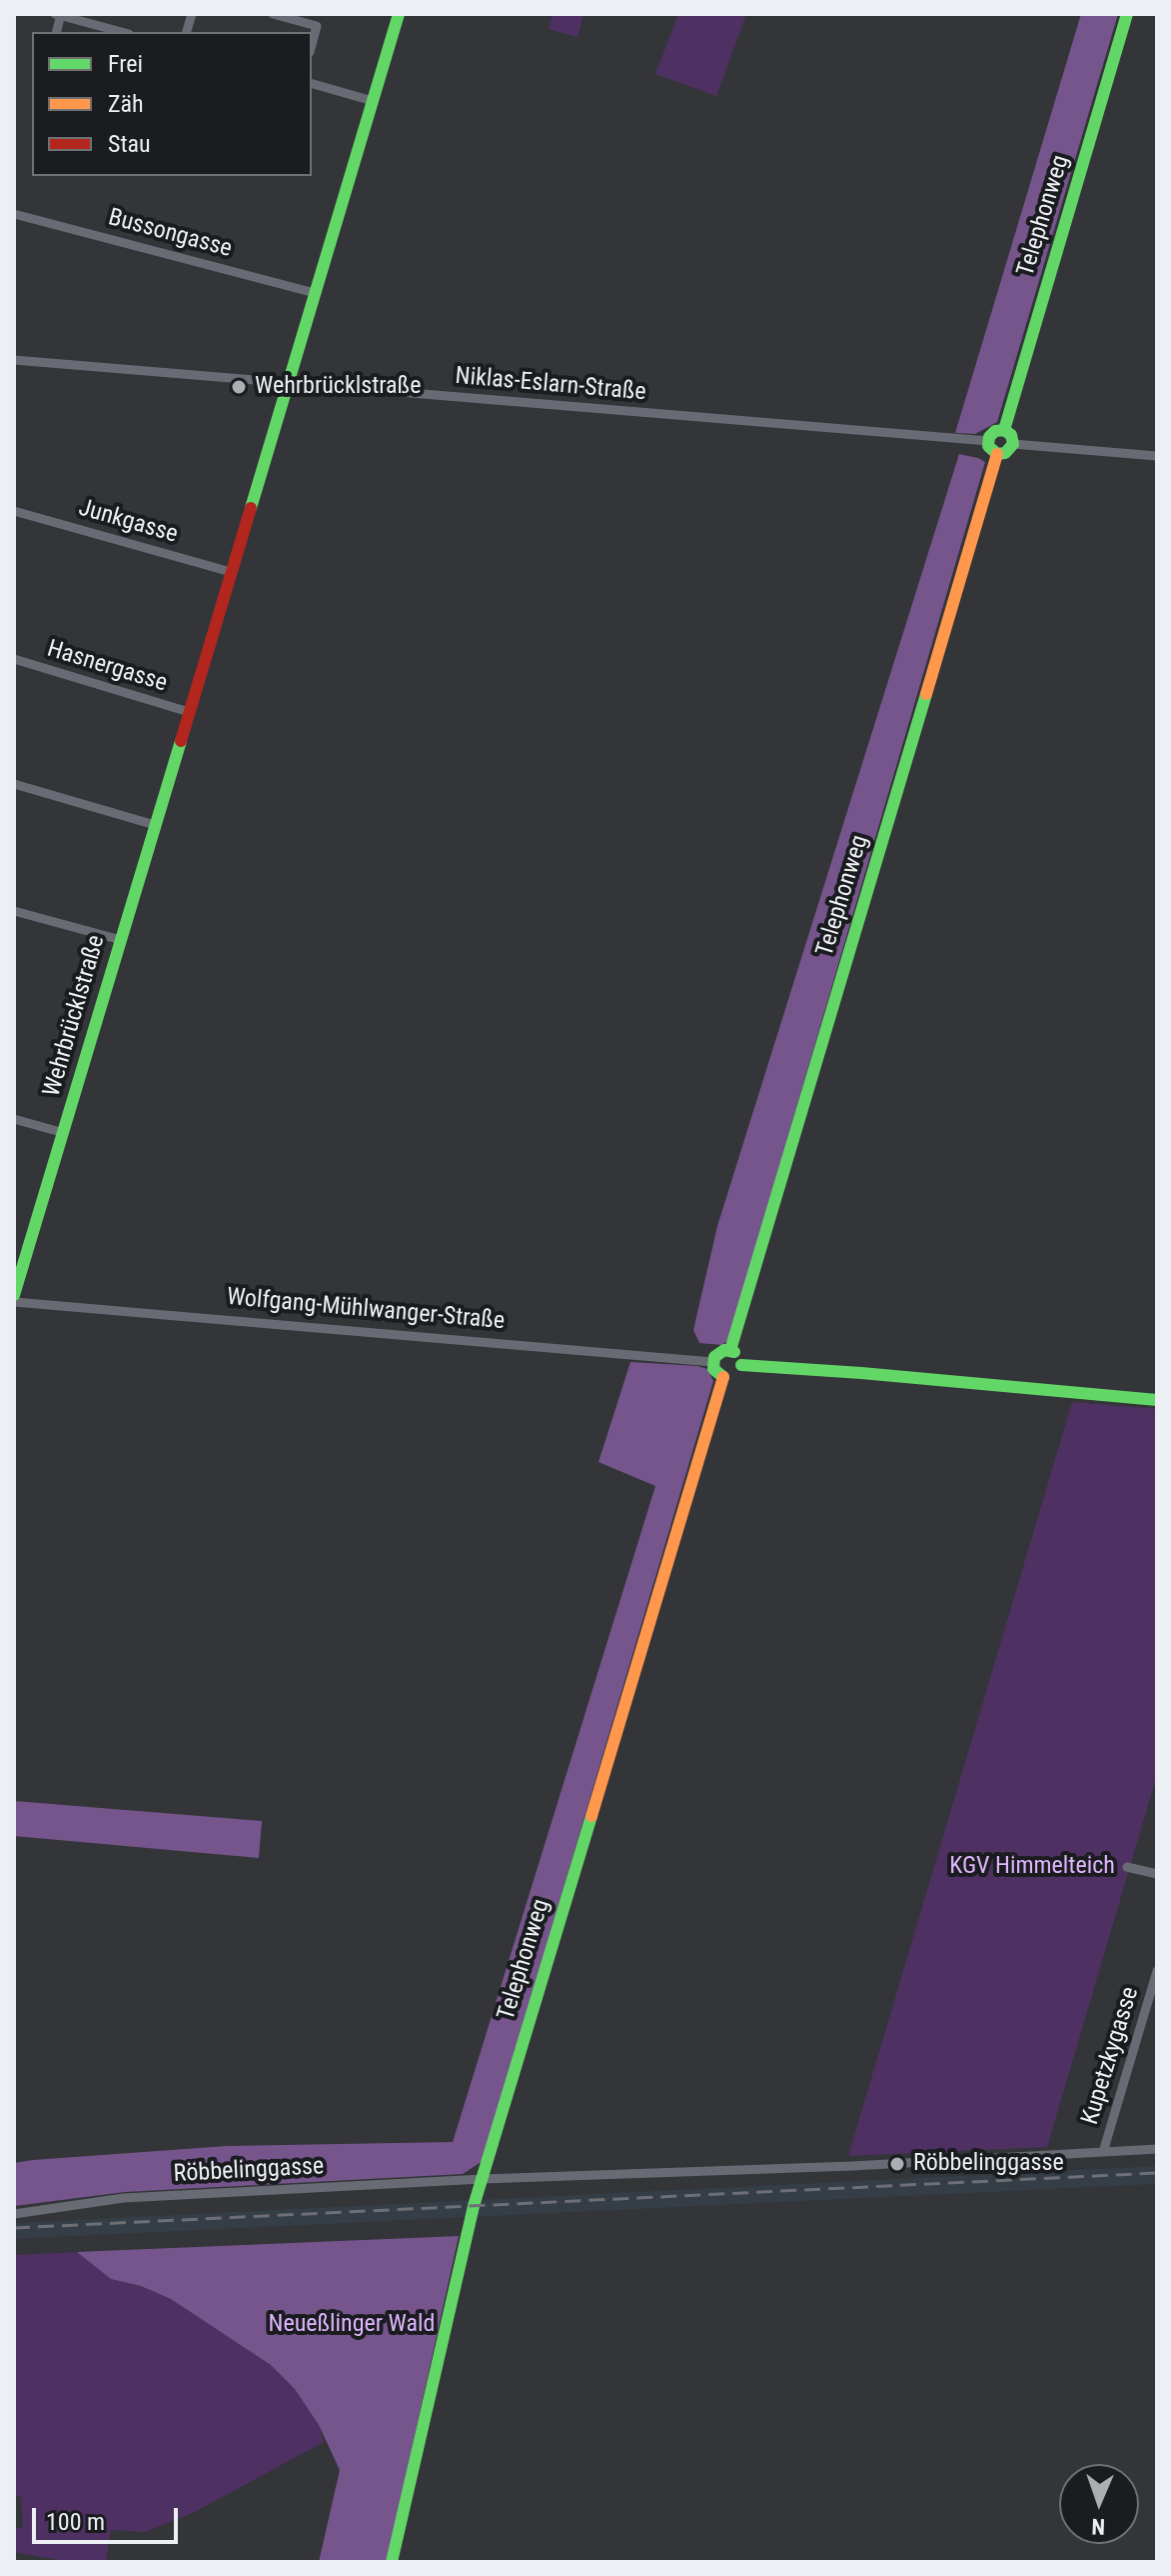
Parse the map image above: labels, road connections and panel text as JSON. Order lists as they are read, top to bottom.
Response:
{
  "streets": {
    "street": [
      "Telephonweg",
      "Bussongasse",
      "Niklas-Eslarn-Straße",
      "Junkgasse",
      "Hasnergasse",
      "Wehrbrücklstraße",
      "Wolfgang-Mühlwanger-Straße",
      "Kupetzkygasse",
      "Röbbelinggasse"
    ]
  },
  "crossings": [
    ["Telephonweg", "Niklas-Eslarn-Straße"],
    ["Telephonweg", "Wolfgang-Mühlwanger-Straße"],
    ["Telephonweg", "Röbbelinggasse"],
    ["Bussongasse", "Wehrbrücklstraße"],
    ["Niklas-Eslarn-Straße", "Wehrbrücklstraße"],
    ["Junkgasse", "Wehrbrücklstraße"],
    ["Hasnergasse", "Wehrbrücklstraße"],
    ["Kupetzkygasse", "Röbbelinggasse"]
  ],
  "parks": ["KGV Himmelteich", "Neueßlinger Wald"],
  "places": ["Wehrbrücklstraße", "Röbbelinggasse"],
  "legend": ["Frei", "Zäh", "Stau"],
  "scale_bar": "100 m",
  "north": "bottom"
}
